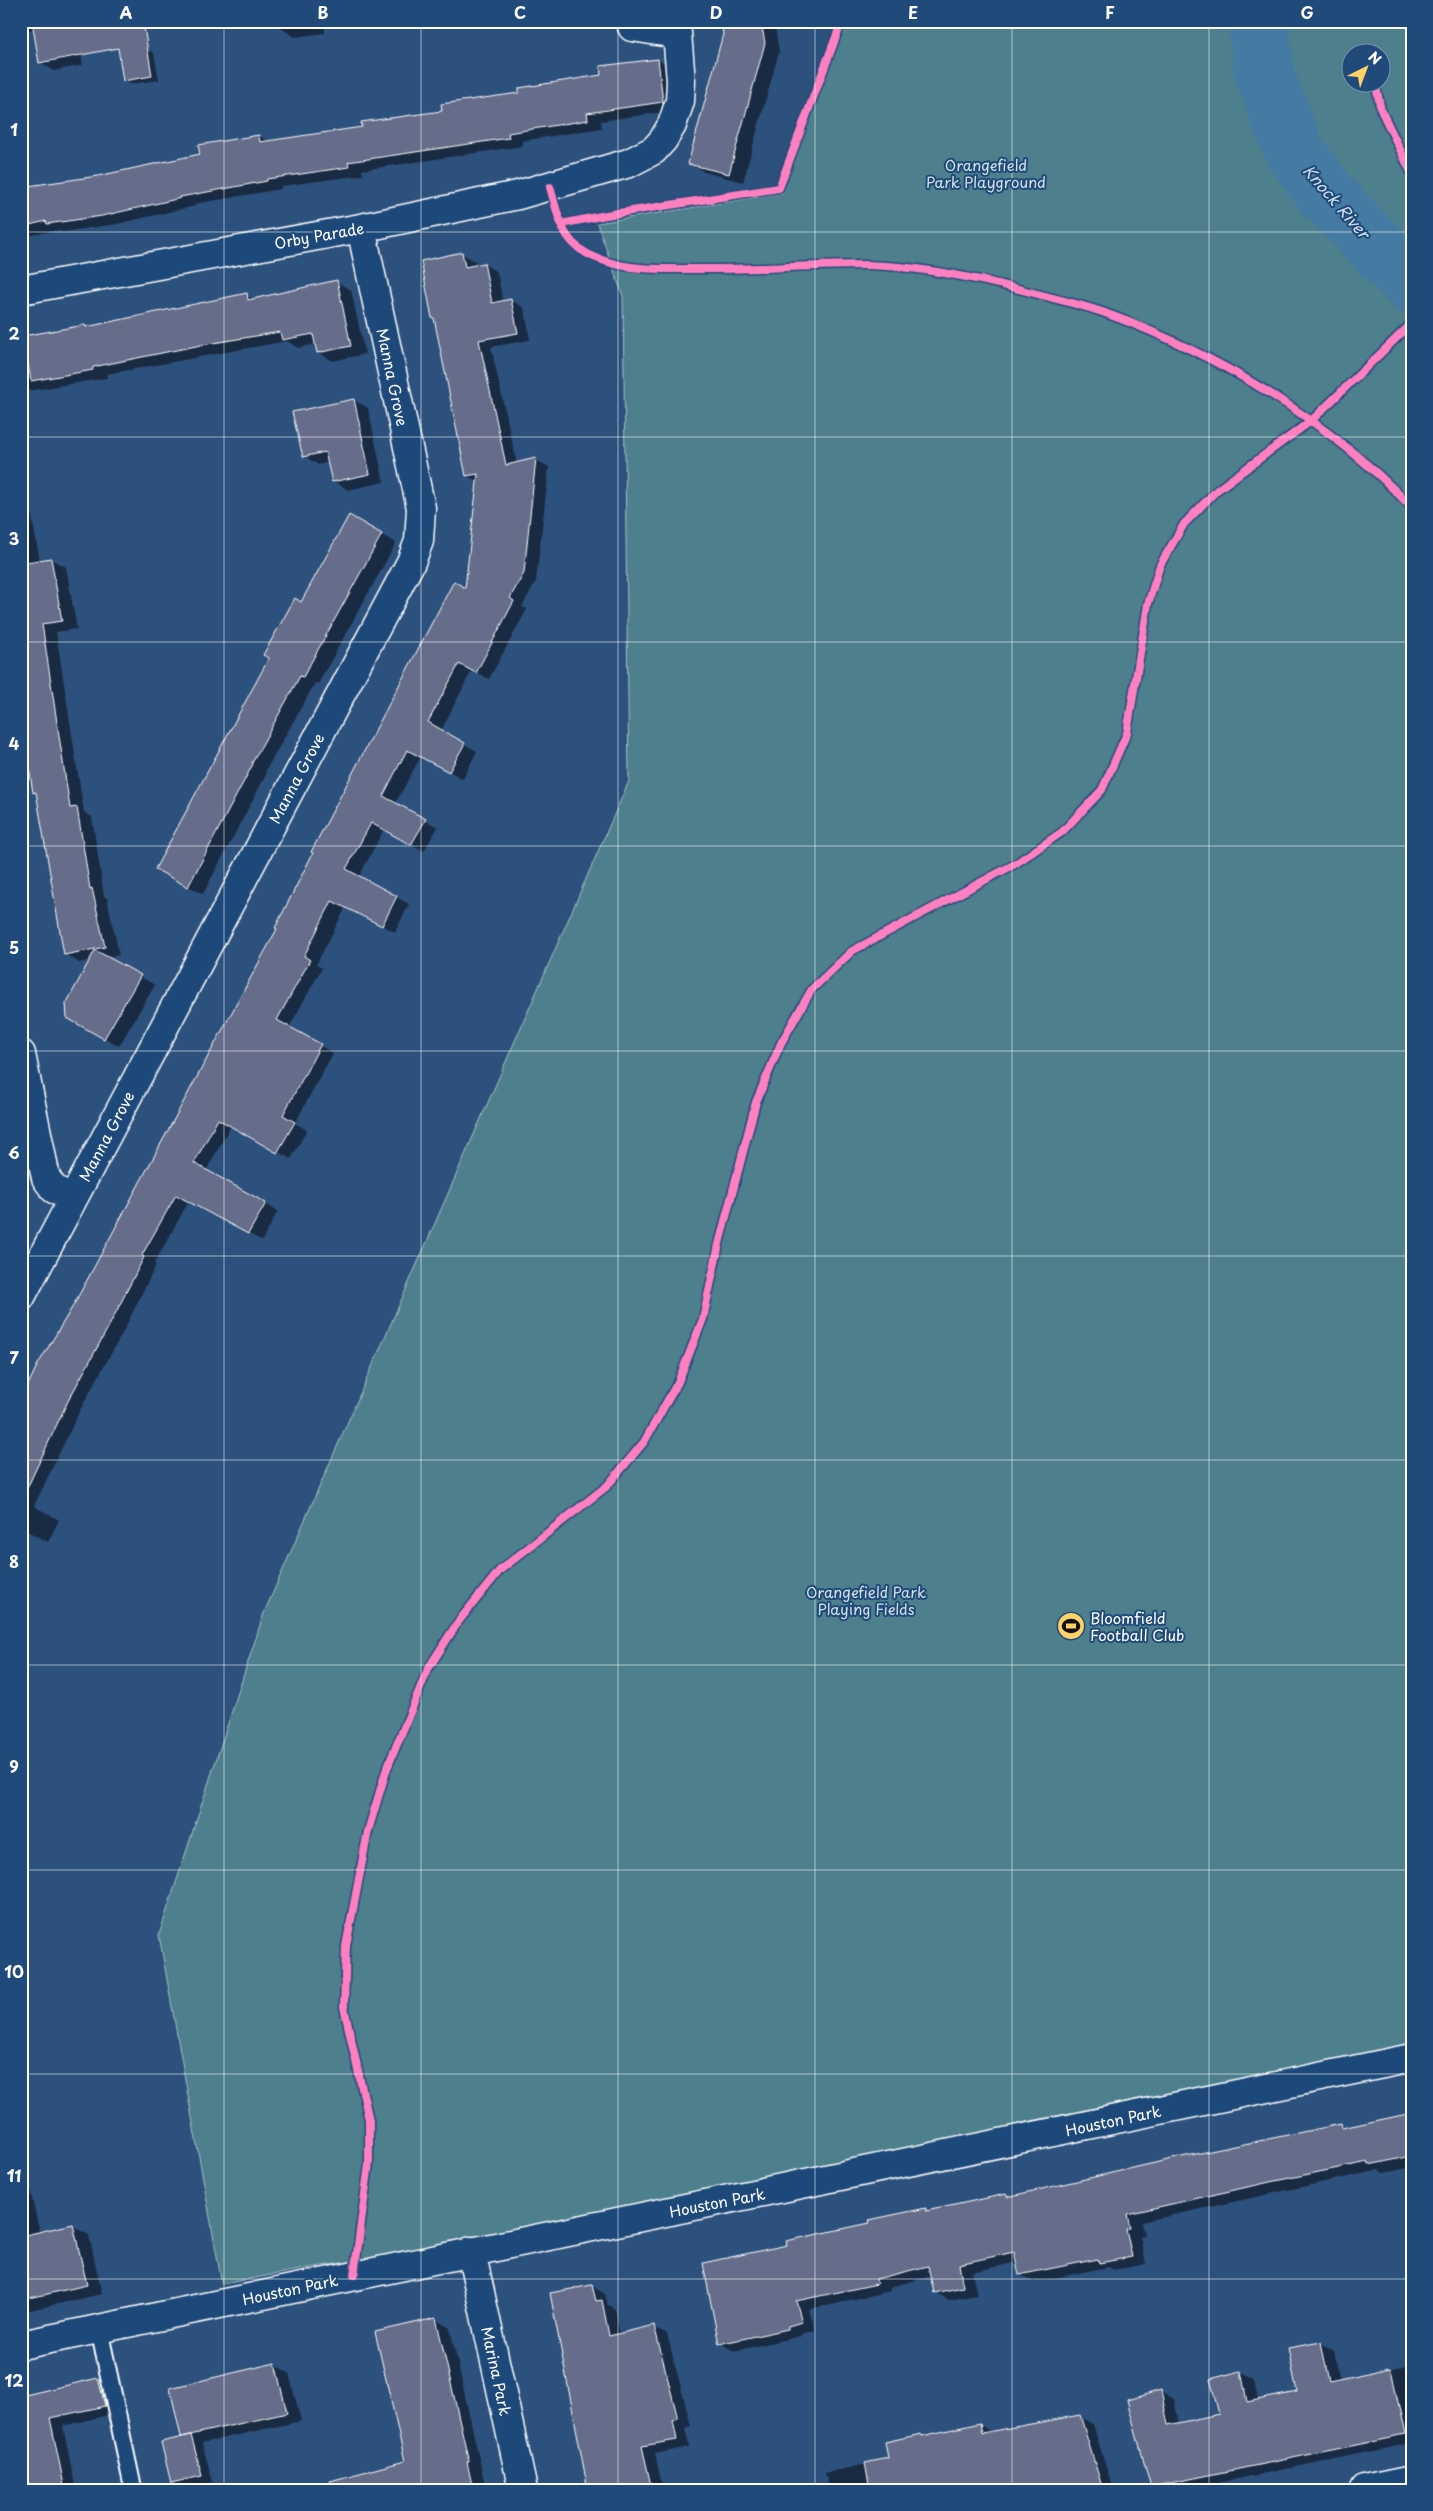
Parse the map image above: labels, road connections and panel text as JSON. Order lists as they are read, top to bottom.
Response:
{
  "streets": {
    "street": [
      "Orby Parade",
      "Manna Grove",
      "Houston Park",
      "Marina Park"
    ]
  },
  "crossings": [
    ["Orby Parade", "Manna Grove"],
    ["Houston Park", "Marina Park"]
  ],
  "water": ["Knock River"],
  "parks": ["Orangefield Park Playground", "Orangefield Park Playing Fields"],
  "places": {
    "sports": ["Bloomfield Football Club"]
  },
  "north": "top right",
  "grid": {
    "columns": [
      "A",
      "B",
      "C",
      "D",
      "E",
      "F",
      "G"
    ],
    "rows": [
      "1",
      "2",
      "3",
      "4",
      "5",
      "6",
      "7",
      "8",
      "9",
      "10",
      "11",
      "12"
    ]
  }
}
